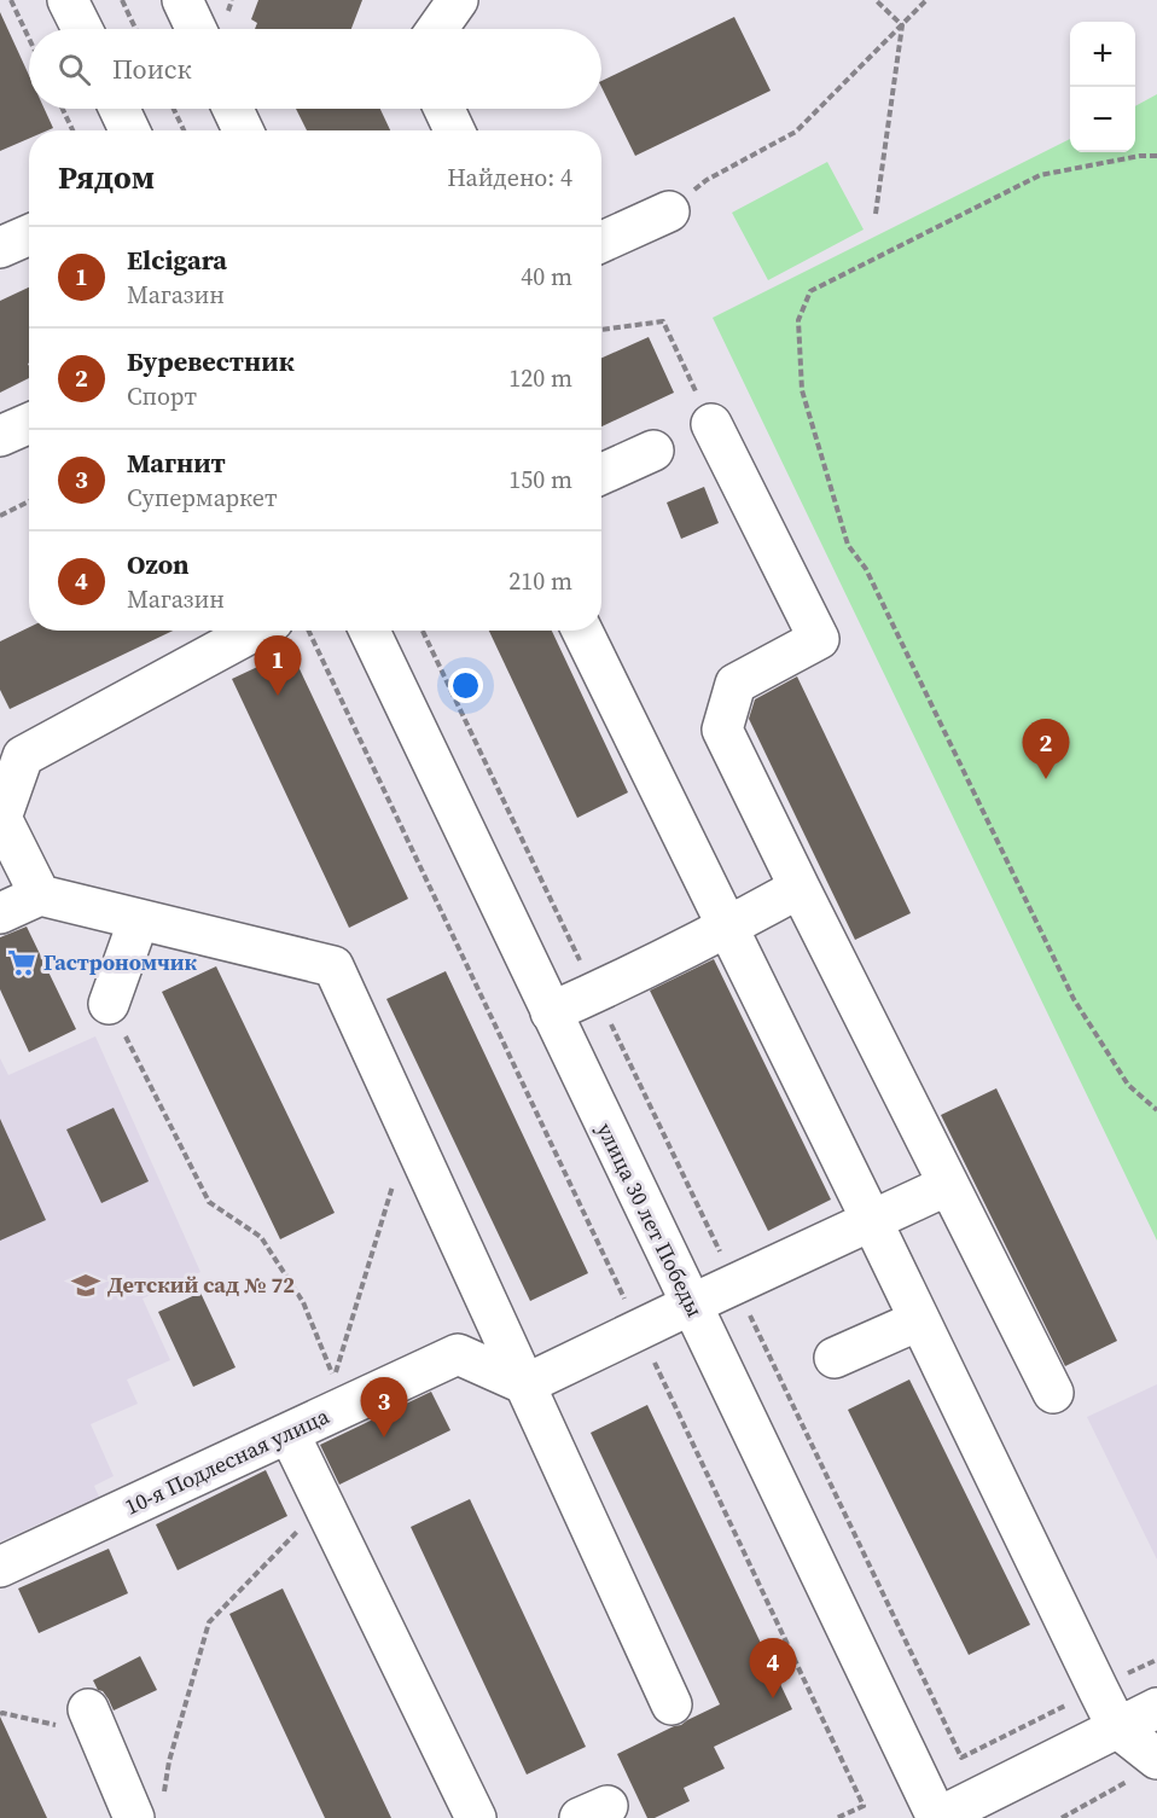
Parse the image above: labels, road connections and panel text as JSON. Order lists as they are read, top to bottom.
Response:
{
  "streets": {
    "main road": ["улица 30 лет Победы", "10-я Подлесная улица"]
  },
  "places": {
    "supermarket": ["Гастрономчик"],
    "school or university": ["Детский сад № 72"]
  },
  "page": {
    "map_buttons": ["+", "−"],
    "search": "Поиск",
    "heading": ["Рядом", "Найдено: 4"],
    "list": [
      {
        "mark": "1",
        "name": "Elcigara",
        "note": "Магазин",
        "value": "40 m"
      },
      {
        "mark": "2",
        "name": "Буревестник",
        "note": "Спорт",
        "value": "120 m"
      },
      {
        "mark": "3",
        "name": "Магнит",
        "note": "Супермаркет",
        "value": "150 m"
      },
      {
        "mark": "4",
        "name": "Ozon",
        "note": "Магазин",
        "value": "210 m"
      }
    ],
    "pins": [
      "1",
      "2",
      "3",
      "4"
    ]
  }
}
